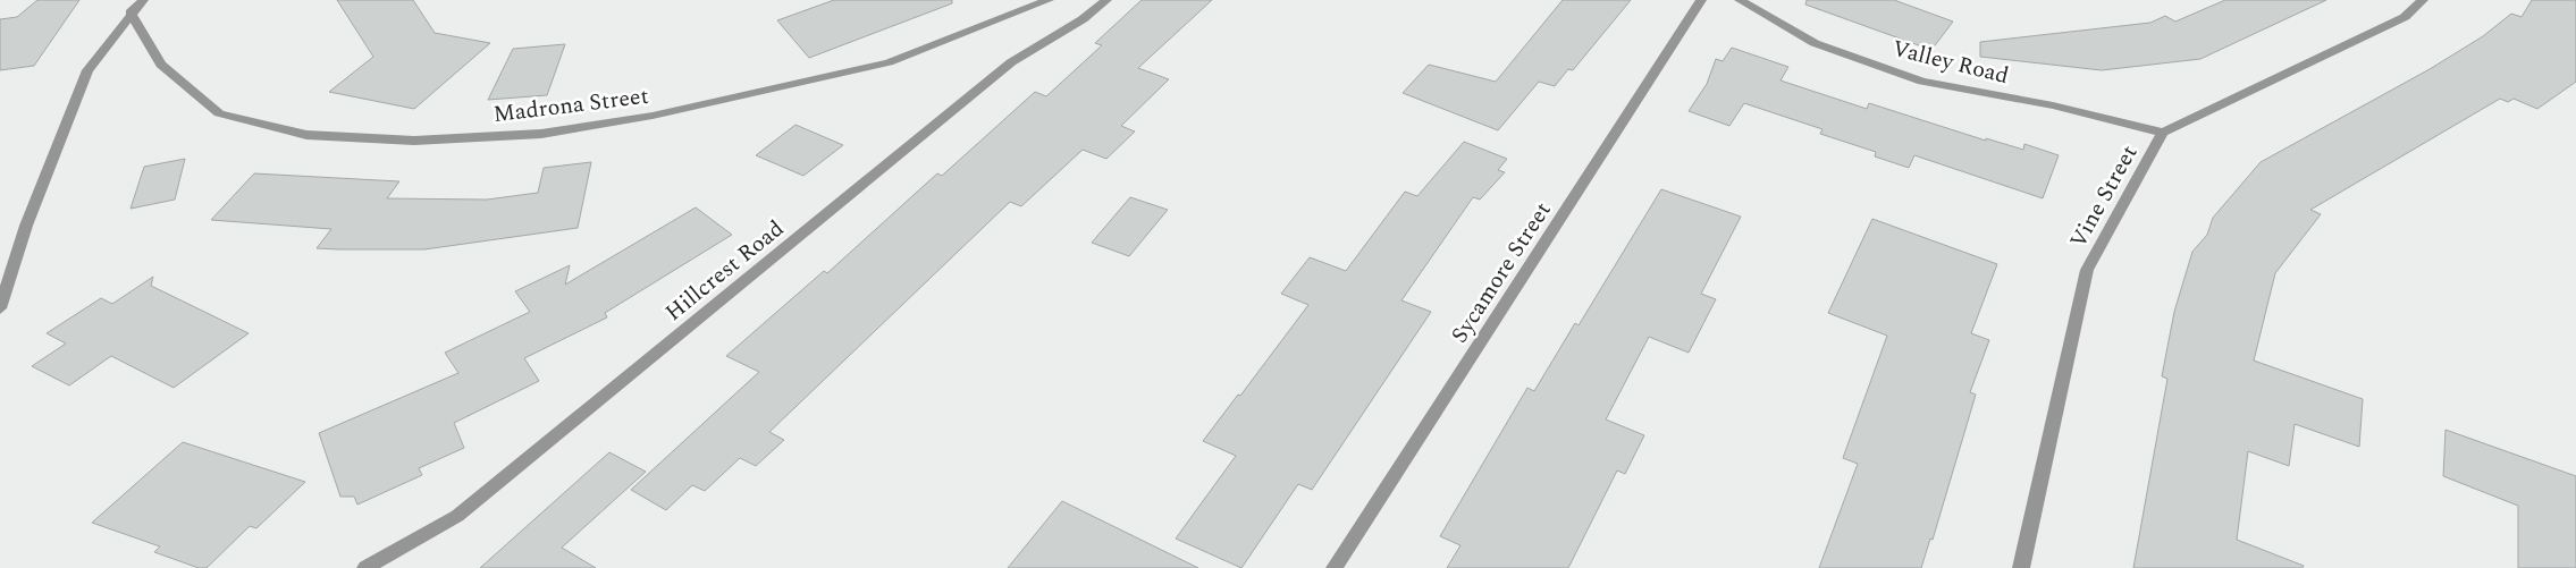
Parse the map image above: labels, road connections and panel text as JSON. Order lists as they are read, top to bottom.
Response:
{
  "streets": {
    "street": [
      "Valley Road",
      "Madrona Street",
      "Vine Street",
      "Hillcrest Road",
      "Sycamore Street"
    ]
  },
  "crossings": [
    ["Valley Road", "Vine Street"]
  ]
}
